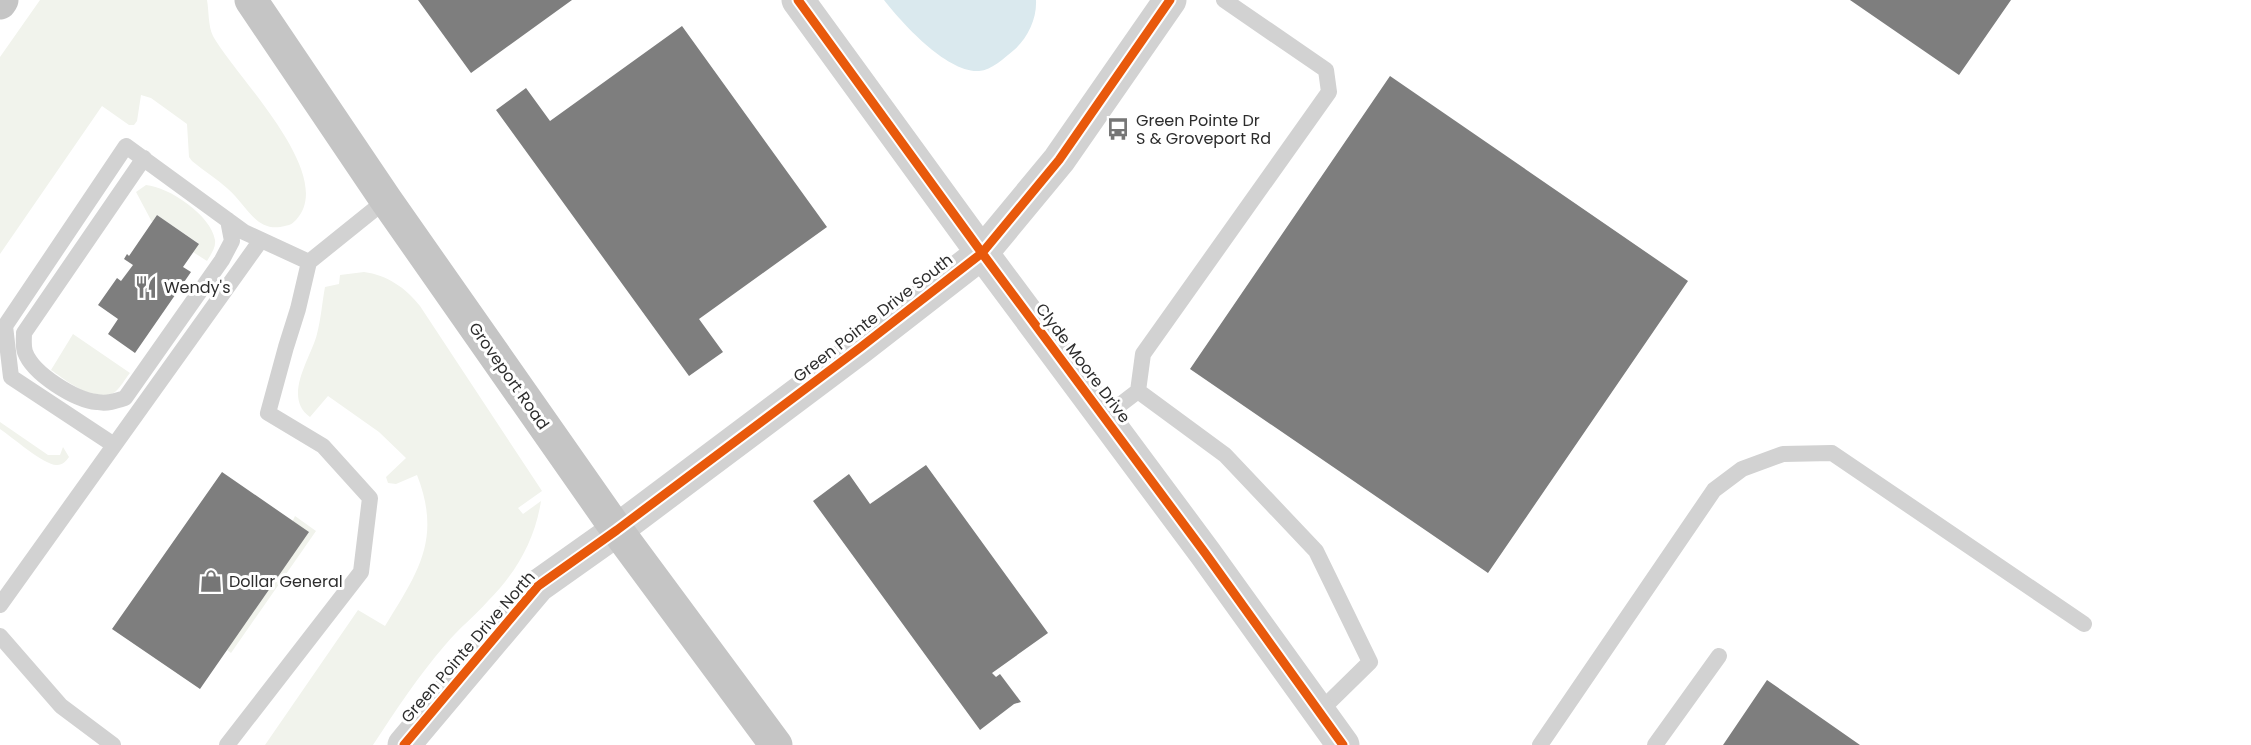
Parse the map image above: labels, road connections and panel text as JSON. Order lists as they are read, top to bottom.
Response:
{
  "streets": {
    "main road": ["Groveport Road"],
    "street": ["Green Pointe Drive South", "Clyde Moore Drive", "Green Pointe Drive North"]
  },
  "crossings": [
    ["Green Pointe Drive South", "Clyde Moore Drive"],
    ["Green Pointe Drive South", "Groveport Road"],
    ["Green Pointe Drive South", "Green Pointe Drive North"],
    ["Groveport Road", "Green Pointe Drive North"]
  ],
  "places": {
    "bus stop": ["Green Pointe Dr S & Groveport Rd"],
    "restaurant": ["Wendy's"],
    "shop": ["Dollar General"]
  }
}
